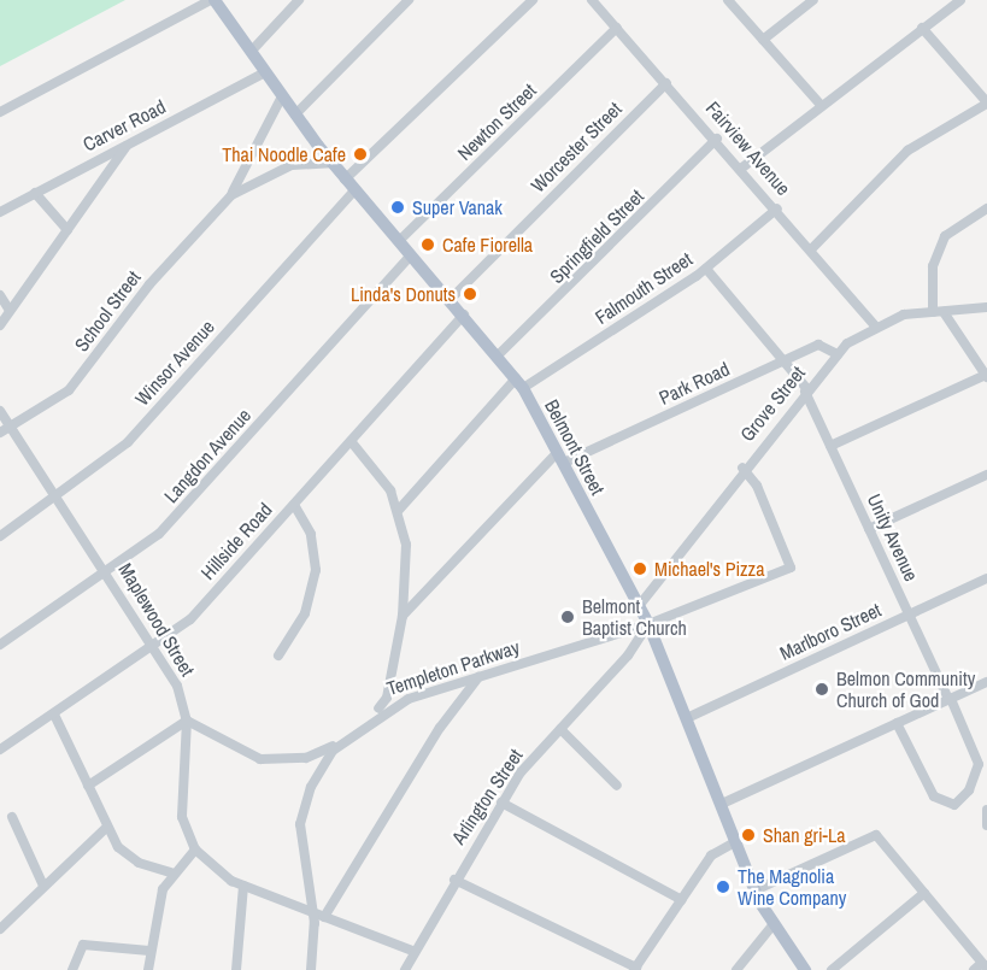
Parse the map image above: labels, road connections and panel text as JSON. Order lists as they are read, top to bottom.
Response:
{
  "streets": {
    "main road": ["Belmont Street"],
    "street": [
      "Newton Street",
      "Carver Road",
      "Worcester Street",
      "Fairview Avenue",
      "Springfield Street",
      "Falmouth Street",
      "School Street",
      "Winsor Avenue",
      "Park Road",
      "Grove Street",
      "Langdon Avenue",
      "Unity Avenue",
      "Hillside Road",
      "Maplewood Street",
      "Marlboro Street",
      "Templeton Parkway",
      "Arlington Street"
    ]
  },
  "crossings": [
    ["Newton Street", "Fairview Avenue"],
    ["Newton Street", "Belmont Street"],
    ["Carver Road", "Belmont Street"],
    ["Worcester Street", "Fairview Avenue"],
    ["Worcester Street", "Belmont Street"],
    ["Fairview Avenue", "Springfield Street"],
    ["Fairview Avenue", "Falmouth Street"],
    ["Fairview Avenue", "Grove Street"],
    ["Springfield Street", "Belmont Street"],
    ["Falmouth Street", "Belmont Street"],
    ["Falmouth Street", "Unity Avenue"],
    ["School Street", "Belmont Street"],
    ["School Street", "Maplewood Street"],
    ["Winsor Avenue", "Belmont Street"],
    ["Winsor Avenue", "Maplewood Street"],
    ["Park Road", "Grove Street"],
    ["Park Road", "Belmont Street"],
    ["Park Road", "Unity Avenue"],
    ["Grove Street", "Belmont Street"],
    ["Grove Street", "Unity Avenue"],
    ["Grove Street", "Templeton Parkway"],
    ["Belmont Street", "Langdon Avenue"],
    ["Belmont Street", "Hillside Road"],
    ["Belmont Street", "Marlboro Street"],
    ["Belmont Street", "Templeton Parkway"],
    ["Belmont Street", "Arlington Street"],
    ["Langdon Avenue", "Maplewood Street"],
    ["Unity Avenue", "Marlboro Street"],
    ["Hillside Road", "Maplewood Street"],
    ["Templeton Parkway", "Arlington Street"]
  ],
  "places": [
    "Thai Noodle Cafe",
    "Super Vanak",
    "Cafe Fiorella",
    "Linda's Donuts",
    "Michael's Pizza",
    "Belmont Baptist Church",
    "Belmon Community Church of God",
    "Shan gri-La",
    "The Magnolia Wine Company"
  ]
}
